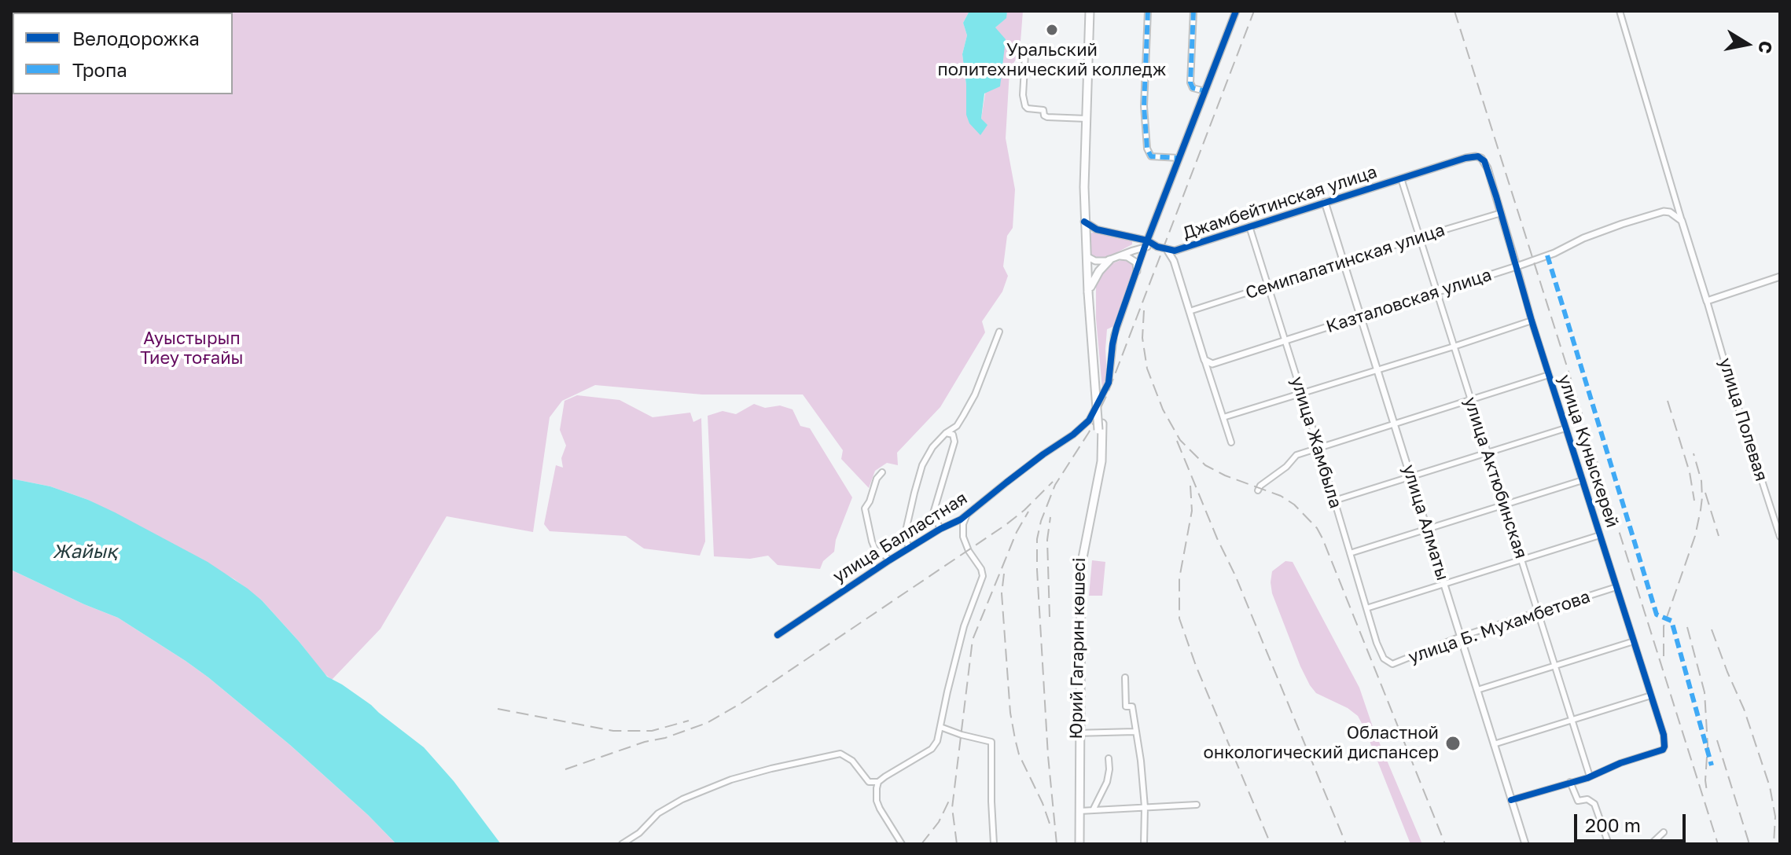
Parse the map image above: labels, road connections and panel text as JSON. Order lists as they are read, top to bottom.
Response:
{
  "streets": {
    "main road": ["Юрий Гагарин көшесі"],
    "street": [
      "Джамбейтинская улица",
      "Семипалатинская улица",
      "Казталовская улица",
      "улица Полевая",
      "улица Жамбыла",
      "улица Куныскерей",
      "улица Актюбинская",
      "улица Алматы",
      "улица Балластная",
      "улица Б. Мухамбетова"
    ]
  },
  "crossings": [
    ["Джамбейтинская улица", "улица Жамбыла"],
    ["Джамбейтинская улица", "улица Куныскерей"],
    ["Джамбейтинская улица", "улица Актюбинская"],
    ["Джамбейтинская улица", "улица Алматы"],
    ["Джамбейтинская улица", "Юрий Гагарин көшесі"],
    ["Семипалатинская улица", "улица Жамбыла"],
    ["Семипалатинская улица", "улица Куныскерей"],
    ["Семипалатинская улица", "улица Актюбинская"],
    ["Семипалатинская улица", "улица Алматы"],
    ["Казталовская улица", "улица Жамбыла"],
    ["Казталовская улица", "улица Куныскерей"],
    ["Казталовская улица", "улица Актюбинская"],
    ["Казталовская улица", "улица Алматы"],
    ["улица Жамбыла", "улица Б. Мухамбетова"],
    ["улица Куныскерей", "улица Актюбинская"],
    ["улица Куныскерей", "улица Б. Мухамбетова"],
    ["улица Актюбинская", "улица Б. Мухамбетова"],
    ["улица Алматы", "улица Б. Мухамбетова"]
  ],
  "water": ["Жайық"],
  "parks": ["Ауыстырып Тиеу тоғайы"],
  "places": ["Уральский политехнический колледж", "Областной онкологический диспансер"],
  "legend": ["Велодорожка", "Тропа"],
  "scale_bar": "200 m",
  "north": "right"
}
